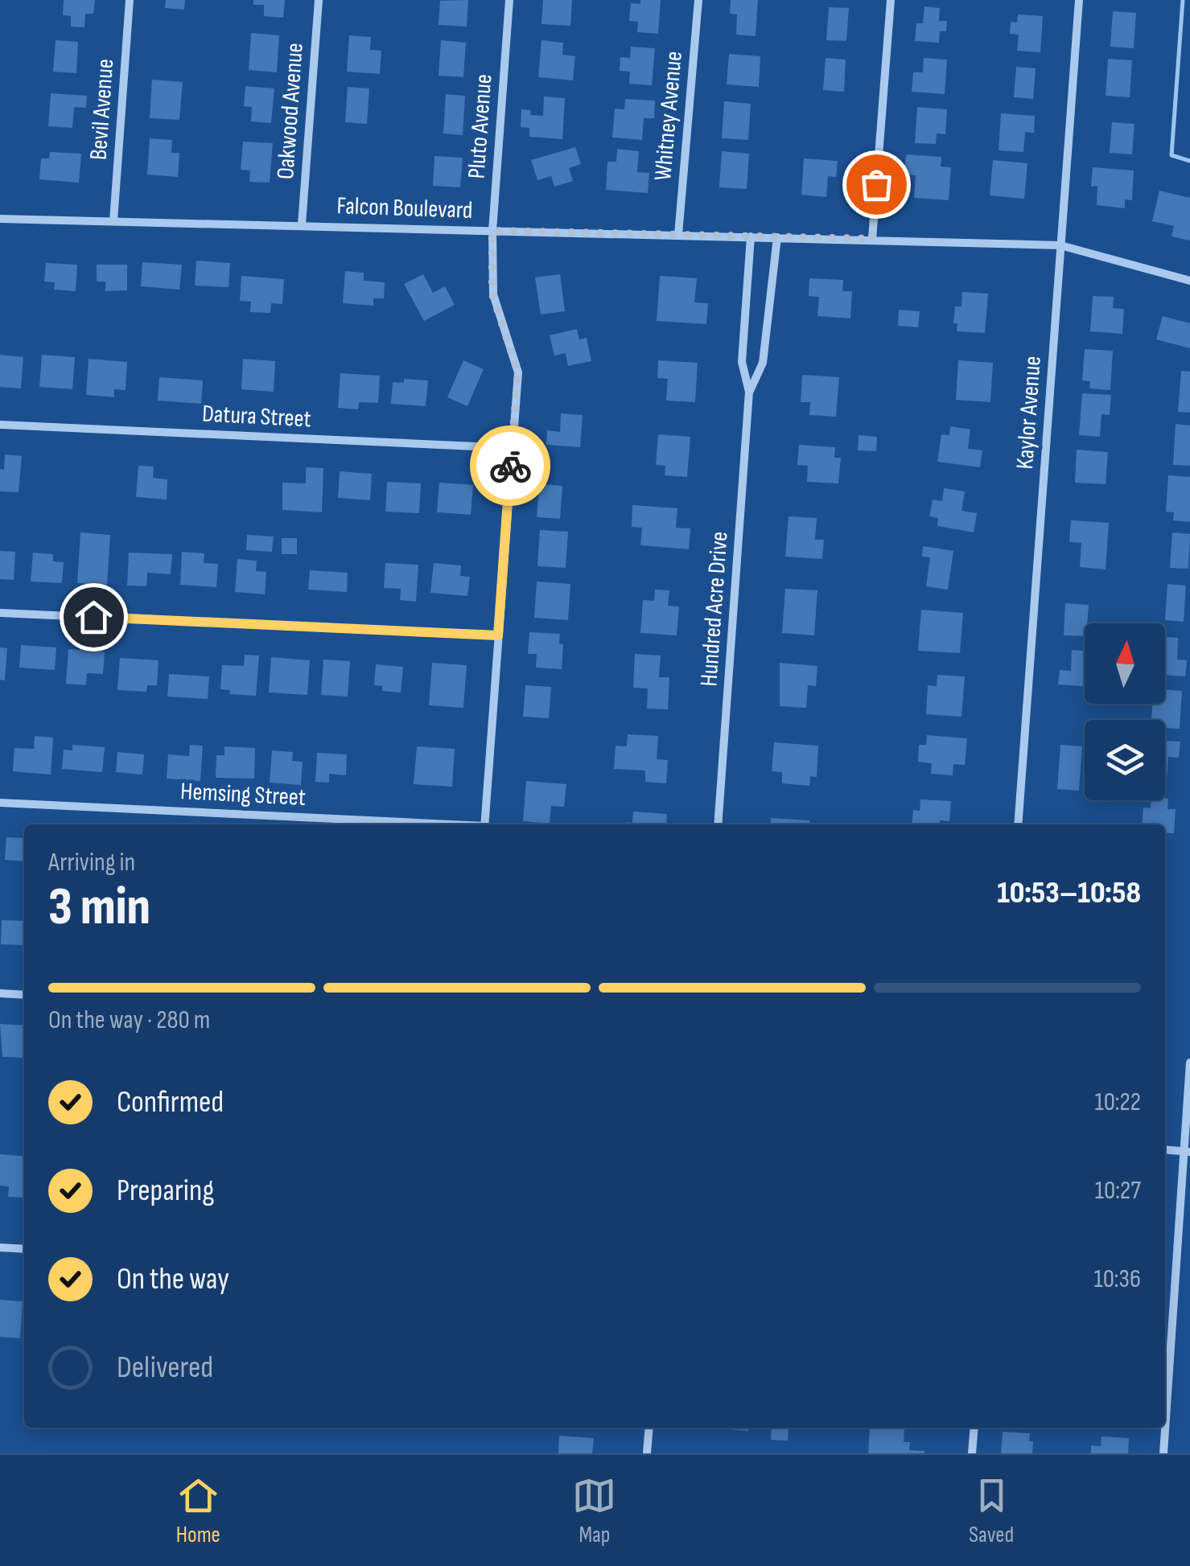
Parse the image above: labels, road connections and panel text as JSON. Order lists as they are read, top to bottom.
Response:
{
  "streets": {
    "street": [
      "Bevil Avenue",
      "Oakwood Avenue",
      "Whitney Avenue",
      "Pluto Avenue",
      "Falcon Boulevard",
      "Kaylor Avenue",
      "Datura Street",
      "Hundred Acre Drive",
      "Hemsing Street"
    ]
  },
  "crossings": [
    ["Bevil Avenue", "Falcon Boulevard"],
    ["Oakwood Avenue", "Falcon Boulevard"],
    ["Whitney Avenue", "Falcon Boulevard"],
    ["Pluto Avenue", "Falcon Boulevard"],
    ["Pluto Avenue", "Datura Street"],
    ["Falcon Boulevard", "Kaylor Avenue"],
    ["Falcon Boulevard", "Hundred Acre Drive"]
  ],
  "north": "top",
  "page": {
    "heading": ["3 min", "Arriving in", "10:53–10:58"],
    "bar": "On the way · 280 m",
    "list": [
      ["Confirmed", "10:22"],
      ["Preparing", "10:27"],
      ["On the way", "10:36"],
      "Delivered"
    ],
    "tabs": ["Home", "Map", "Saved"]
  }
}
